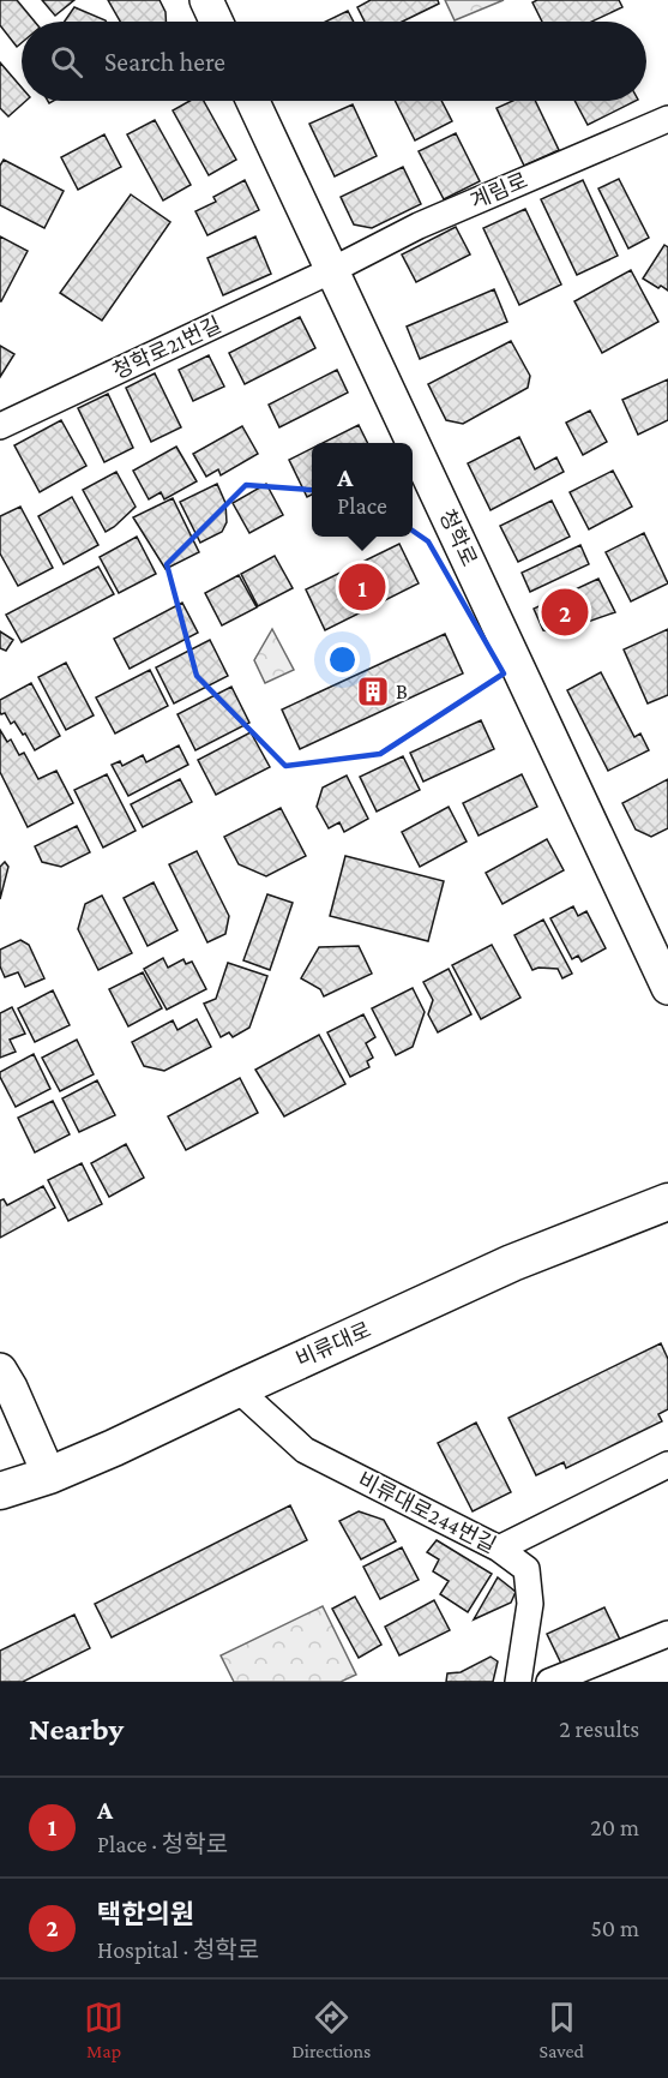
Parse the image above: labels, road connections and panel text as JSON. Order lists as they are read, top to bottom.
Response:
{
  "streets": {
    "main road": ["비류대로"],
    "street": [
      "계림로",
      "청학로21번길",
      "청학로",
      "비류대로244번길"
    ]
  },
  "crossings": [
    ["계림로", "청학로21번길"],
    ["계림로", "청학로"],
    ["청학로21번길", "청학로"],
    ["비류대로", "비류대로244번길"]
  ],
  "places": {
    "building": ["B"]
  },
  "page": {
    "search": "Search here",
    "popup": ["A", "Place"],
    "pins": ["1", "2"],
    "heading": ["Nearby", "2 results"],
    "list": [
      {
        "mark": "1",
        "name": "A",
        "note": "Place · 청학로",
        "value": "20 m"
      },
      {
        "mark": "2",
        "name": "택한의원",
        "note": "Hospital · 청학로",
        "value": "50 m"
      }
    ],
    "nav": ["Map", "Directions", "Saved"]
  }
}
